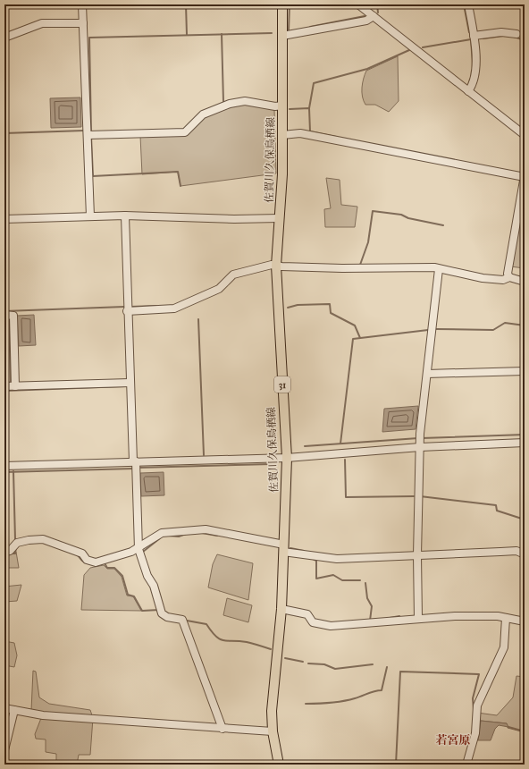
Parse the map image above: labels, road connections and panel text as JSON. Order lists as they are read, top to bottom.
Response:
{
  "streets": {
    "main road": ["佐賀川久保鳥栖線", "31"]
  },
  "districts": ["若宮原"]
}
